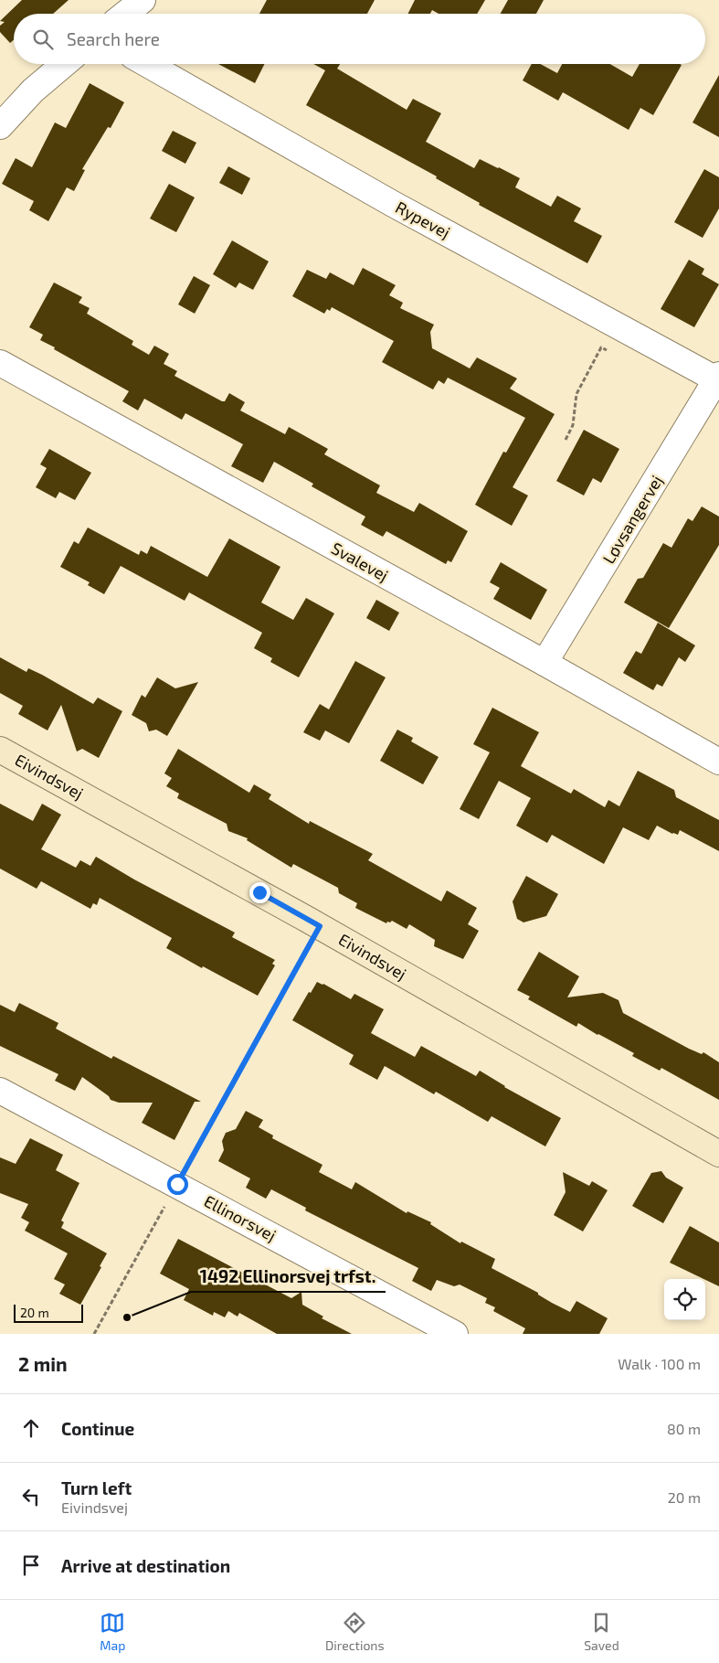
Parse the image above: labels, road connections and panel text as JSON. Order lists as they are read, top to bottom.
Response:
{
  "streets": {
    "street": [
      "Rypevej",
      "Løvsangervej",
      "Svalevej",
      "Eivindsvej",
      "Ellinorsvej"
    ]
  },
  "crossings": [
    ["Rypevej", "Løvsangervej"],
    ["Løvsangervej", "Svalevej"]
  ],
  "places": ["1492 Ellinorsvej trfst."],
  "scale_bar": "20 m",
  "page": {
    "search": "Search here",
    "scale": "20 m",
    "heading": ["2 min", "Walk · 100 m"],
    "list": [
      ["Continue", "80 m"],
      ["Turn left", "Eivindsvej", "20 m"],
      "Arrive at destination"
    ],
    "nav": ["Map", "Directions", "Saved"]
  }
}
